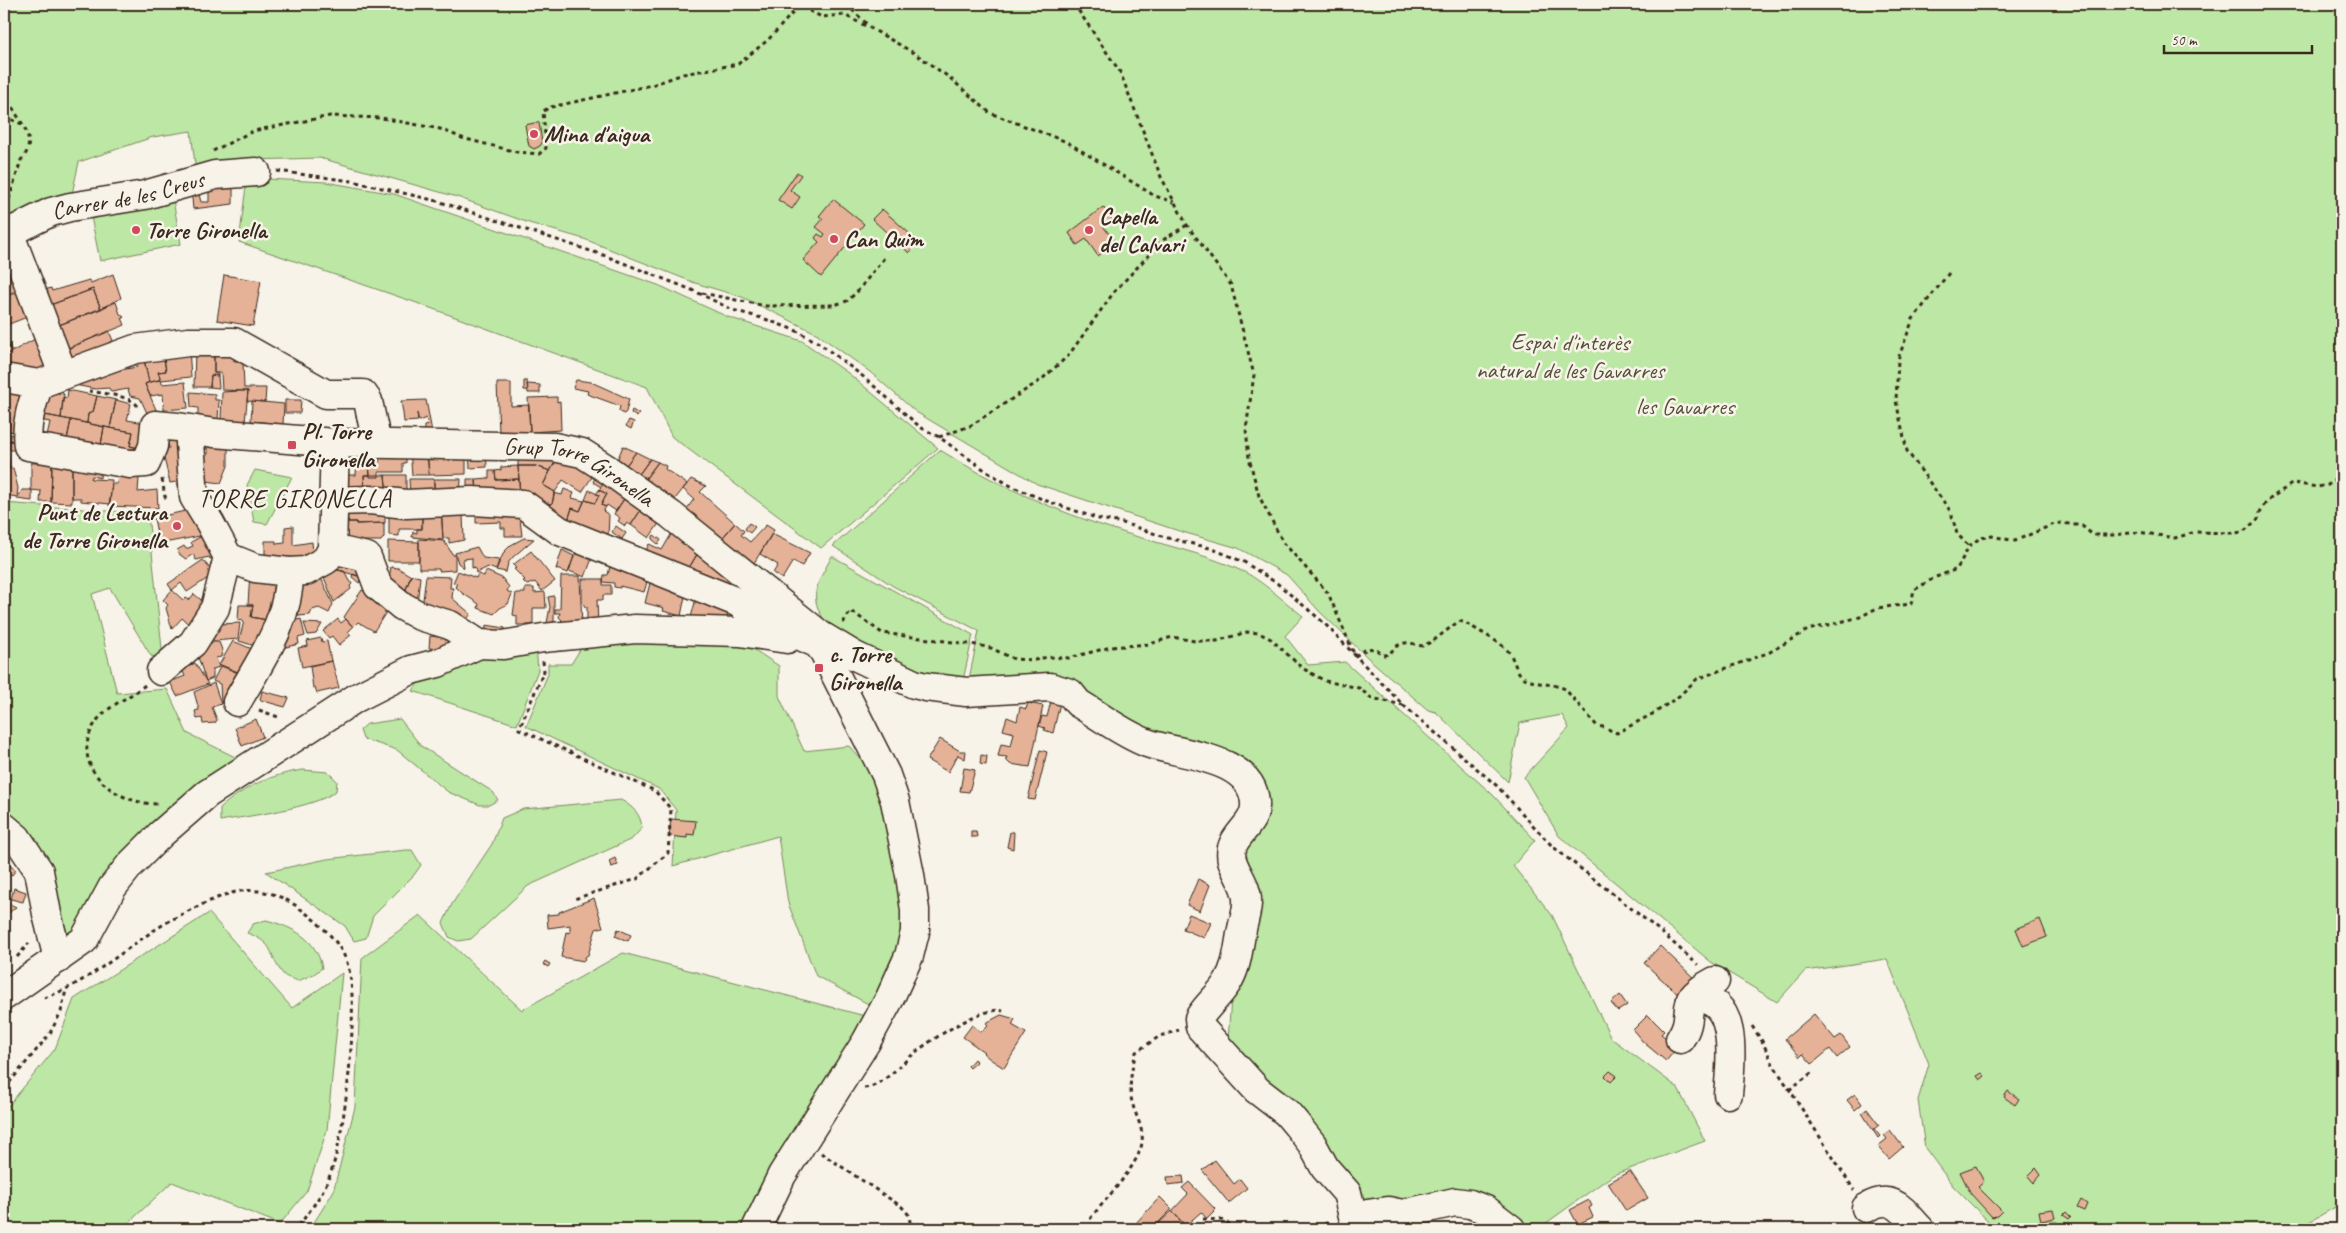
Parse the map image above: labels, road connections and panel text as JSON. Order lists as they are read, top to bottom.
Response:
{
  "streets": {
    "street": ["Carrer de les Creus", "Grup Torre Gironella"]
  },
  "districts": ["TORRE GIRONELLA"],
  "parks": ["Espai d'interès natural de les Gavarres", "les Gavarres"],
  "places": {
    "other": [
      "Mina d'aigua",
      "Torre Gironella",
      "Capella del Calvari",
      "Can Quim",
      "Punt de Lectura de Torre Gironella"
    ],
    "transit": ["Pl. Torre Gironella", "c. Torre Gironella"]
  },
  "scale_bar": "50 m"
}
